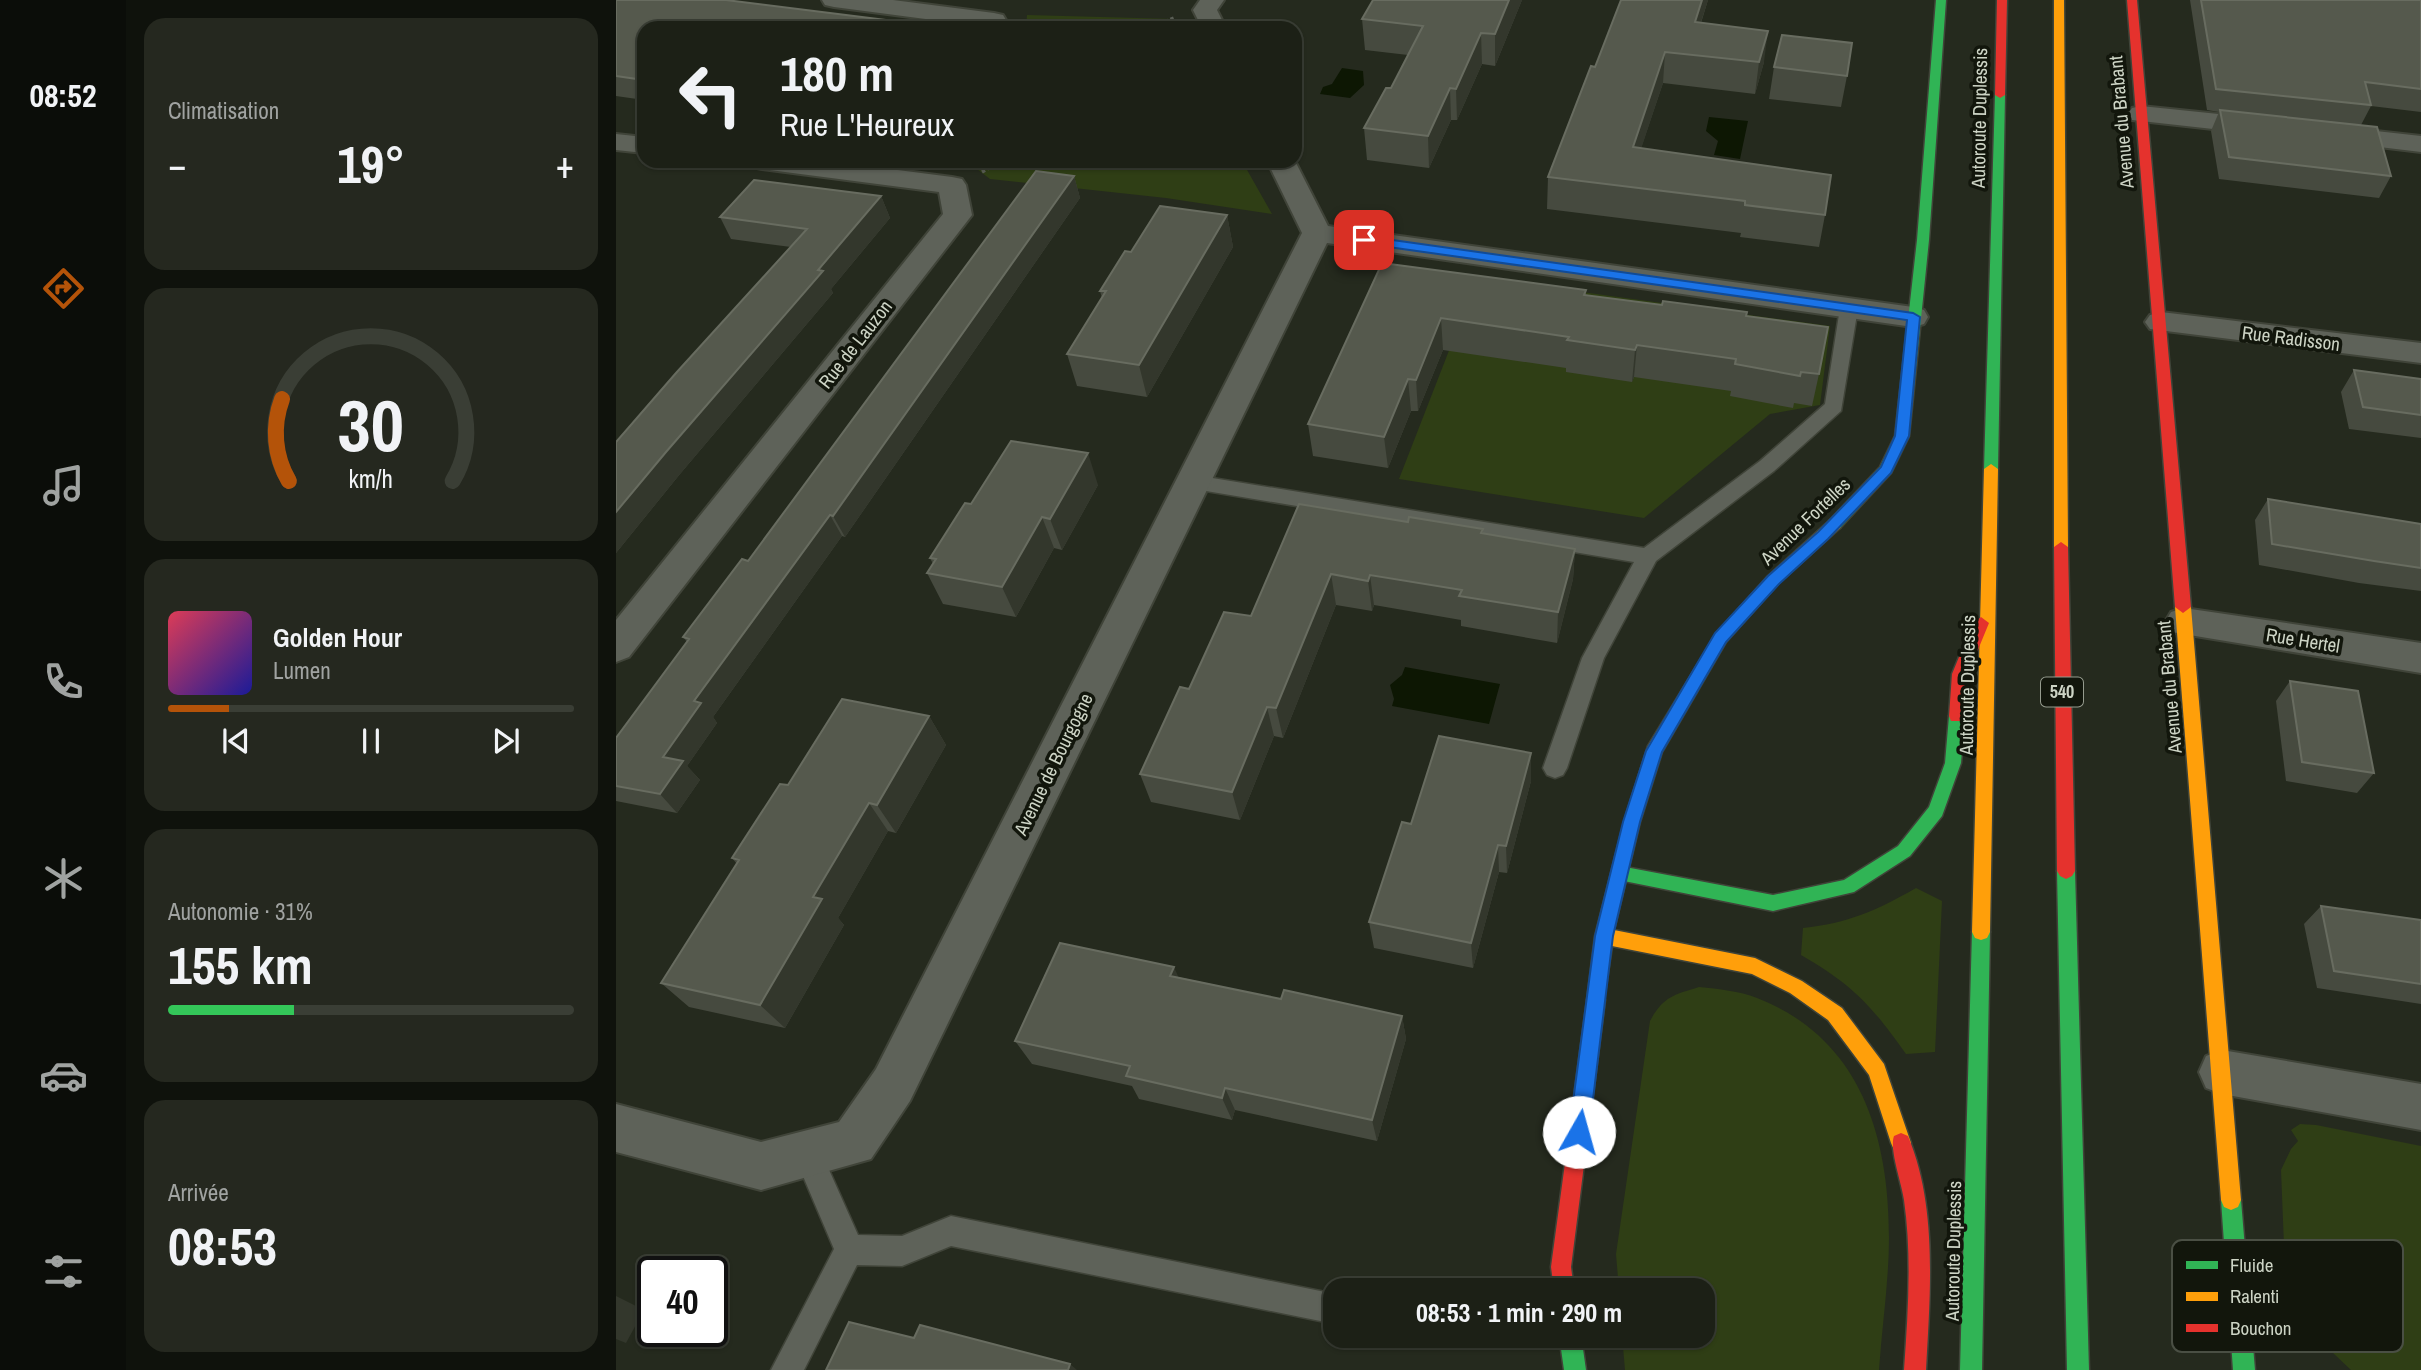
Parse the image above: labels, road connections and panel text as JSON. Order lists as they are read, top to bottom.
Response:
{
  "streets": {
    "main road": [
      "Autoroute Duplessis",
      "Avenue du Brabant",
      "Avenue Fortelles",
      "540"
    ],
    "street": [
      "Rue Radisson",
      "Rue de Lauzon",
      "Rue Hertel",
      "Avenue de Bourgogne"
    ]
  },
  "crossings": [
    ["Avenue du Brabant", "Rue Radisson"],
    ["Avenue du Brabant", "Rue Hertel"]
  ],
  "legend": ["Fluide", "Ralenti", "Bouchon"],
  "page": {
    "tabs": "08:52",
    "tile": [
      "Climatisation",
      ["Autonomie · 31%", "155 km"],
      ["Arrivée", "08:53"]
    ],
    "turn": ["180 m", "Rue L'Heureux"],
    "heat": ["−", "19°", "+"],
    "song": ["Golden Hour", "Lumen"],
    "limit": "40",
    "trip": "08:53 · 1 min · 290 m",
    "gauge": ["30", "km/h"]
  }
}
